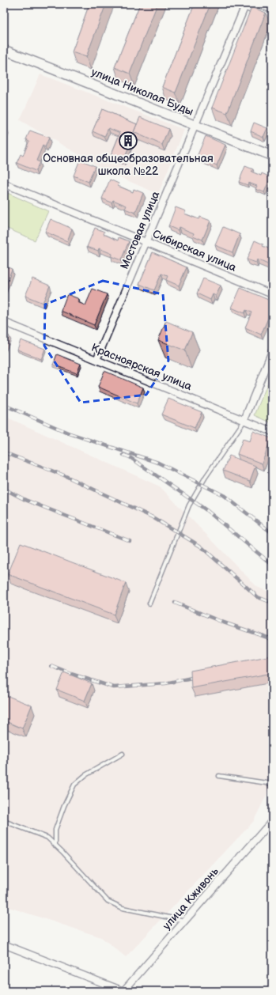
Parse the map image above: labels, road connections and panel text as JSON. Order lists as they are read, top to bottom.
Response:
{
  "streets": {
    "street": [
      "улица Николая Буды",
      "Мостовая улица",
      "Сибирская улица",
      "Красноярская улица",
      "улица Кживонь"
    ]
  },
  "crossings": [
    ["улица Николая Буды", "Мостовая улица"],
    ["Мостовая улица", "Сибирская улица"],
    ["Мостовая улица", "Красноярская улица"]
  ],
  "places": {
    "building": ["Основная общеобразовательная школа №22"]
  }
}
